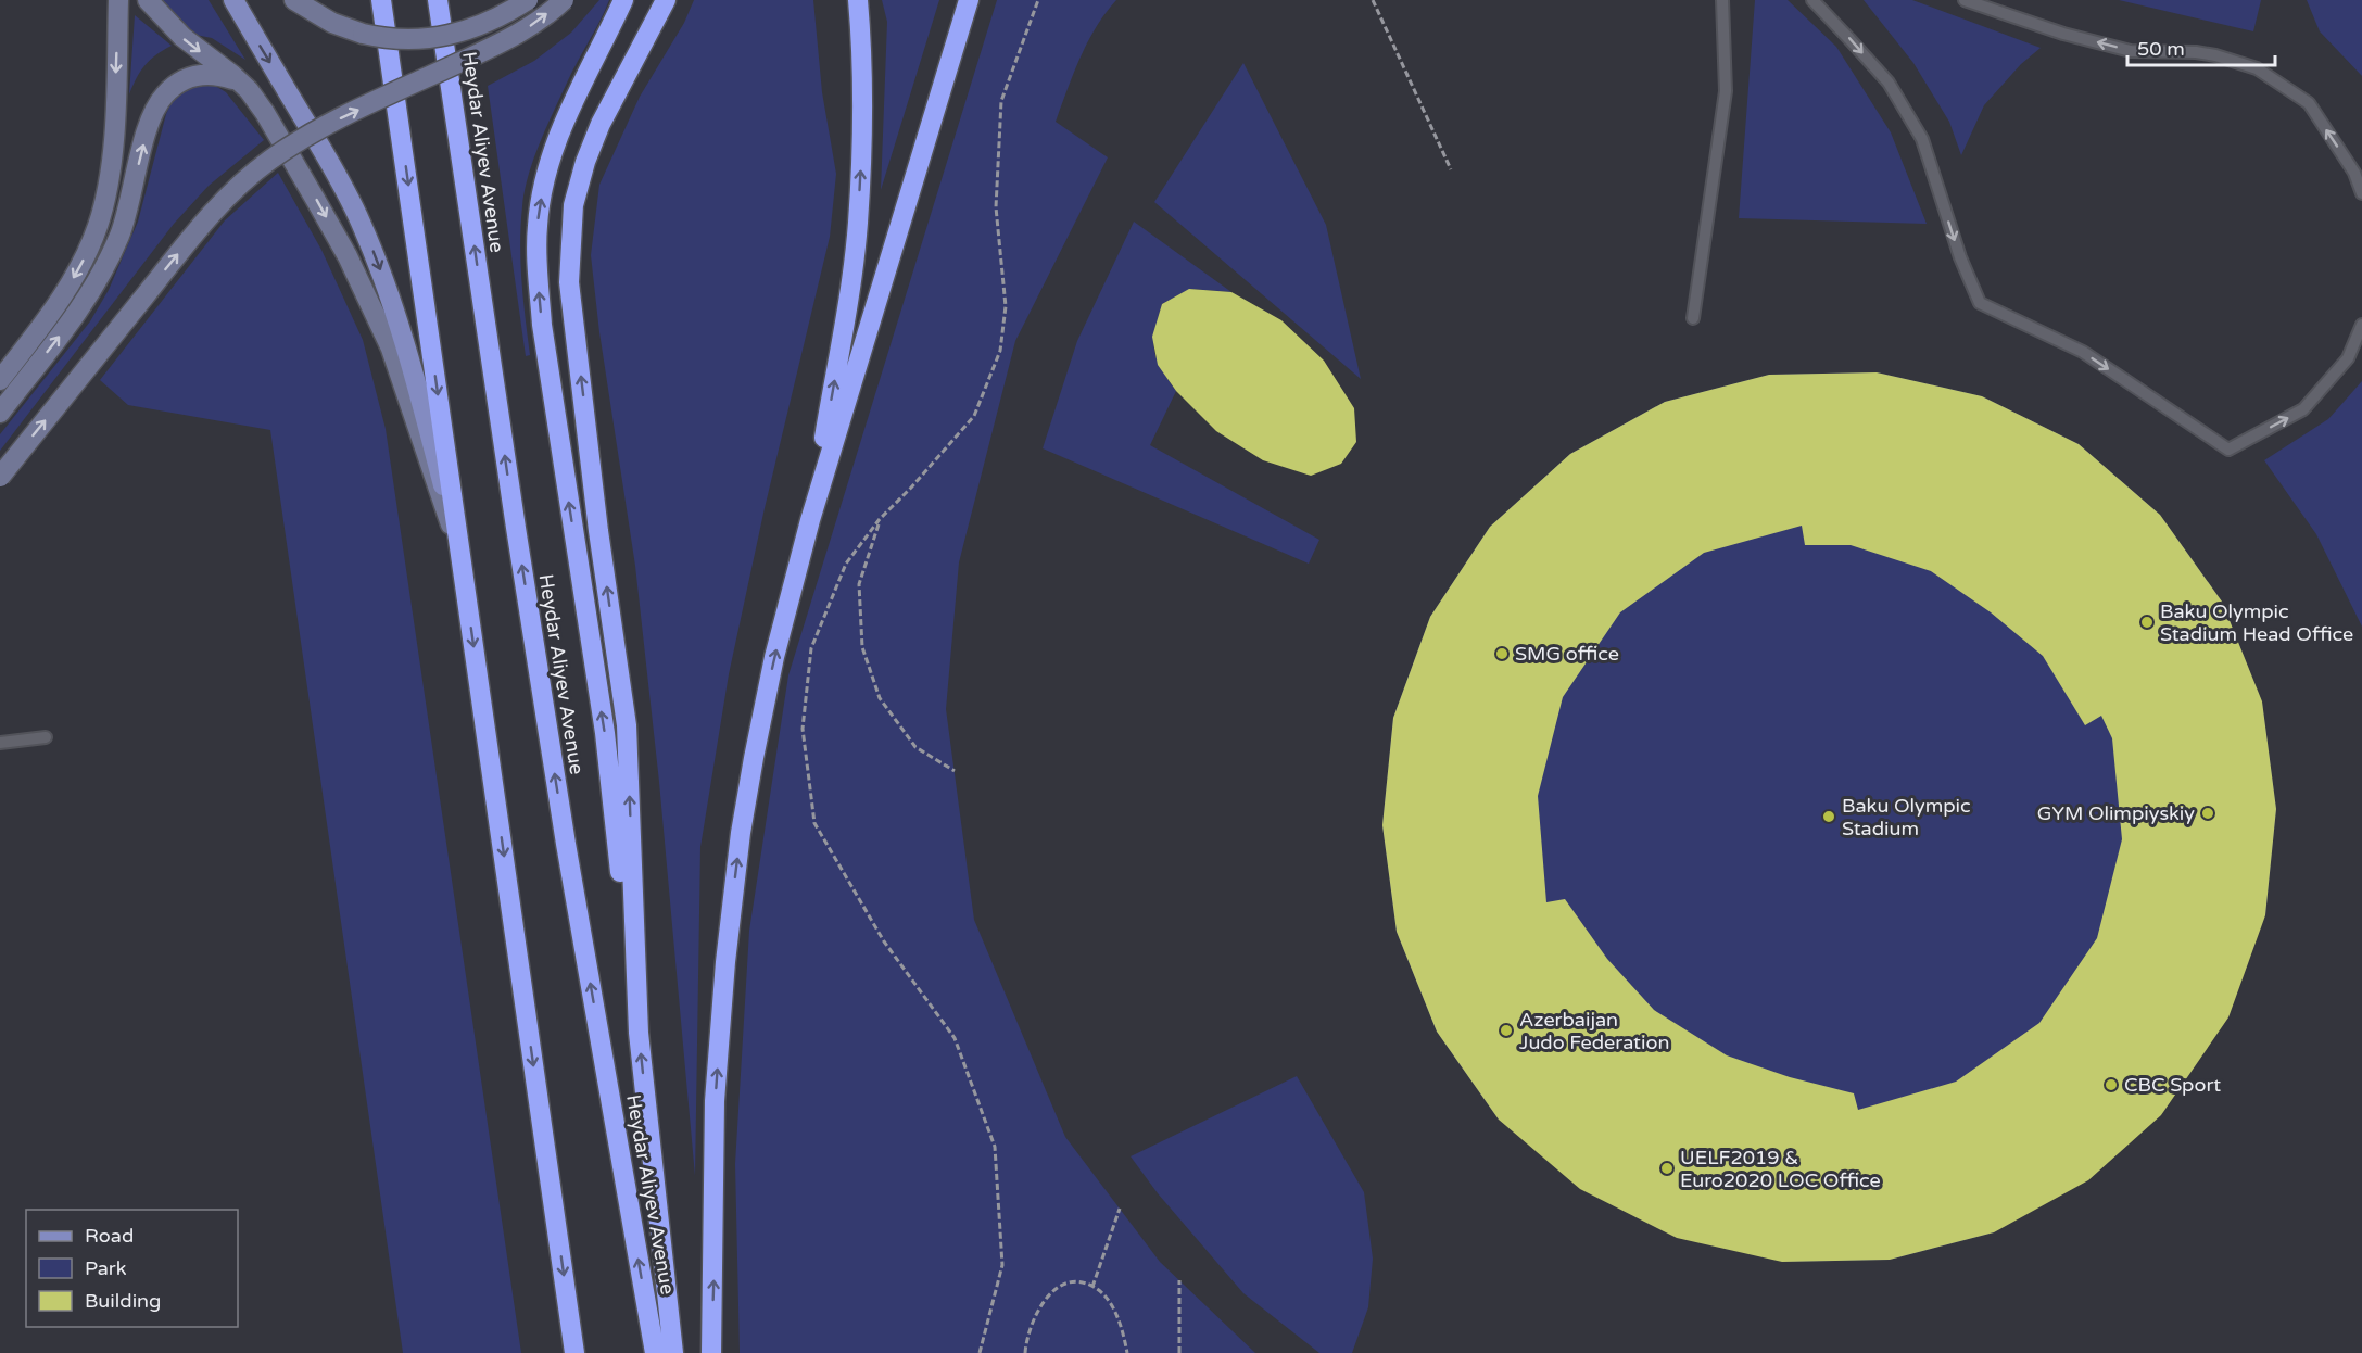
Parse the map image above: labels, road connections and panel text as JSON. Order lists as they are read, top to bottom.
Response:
{
  "streets": {
    "highway": ["Heydar Aliyev Avenue"]
  },
  "places": [
    "Baku Olympic Stadium Head Office",
    "SMG office",
    "GYM Olimpiyskiy",
    "Baku Olympic Stadium",
    "Azerbaijan Judo Federation",
    "CBC Sport",
    "UELF2019 & Euro2020 LOC Office"
  ],
  "legend": ["Road", "Park", "Building"],
  "scale_bar": "50 m"
}
